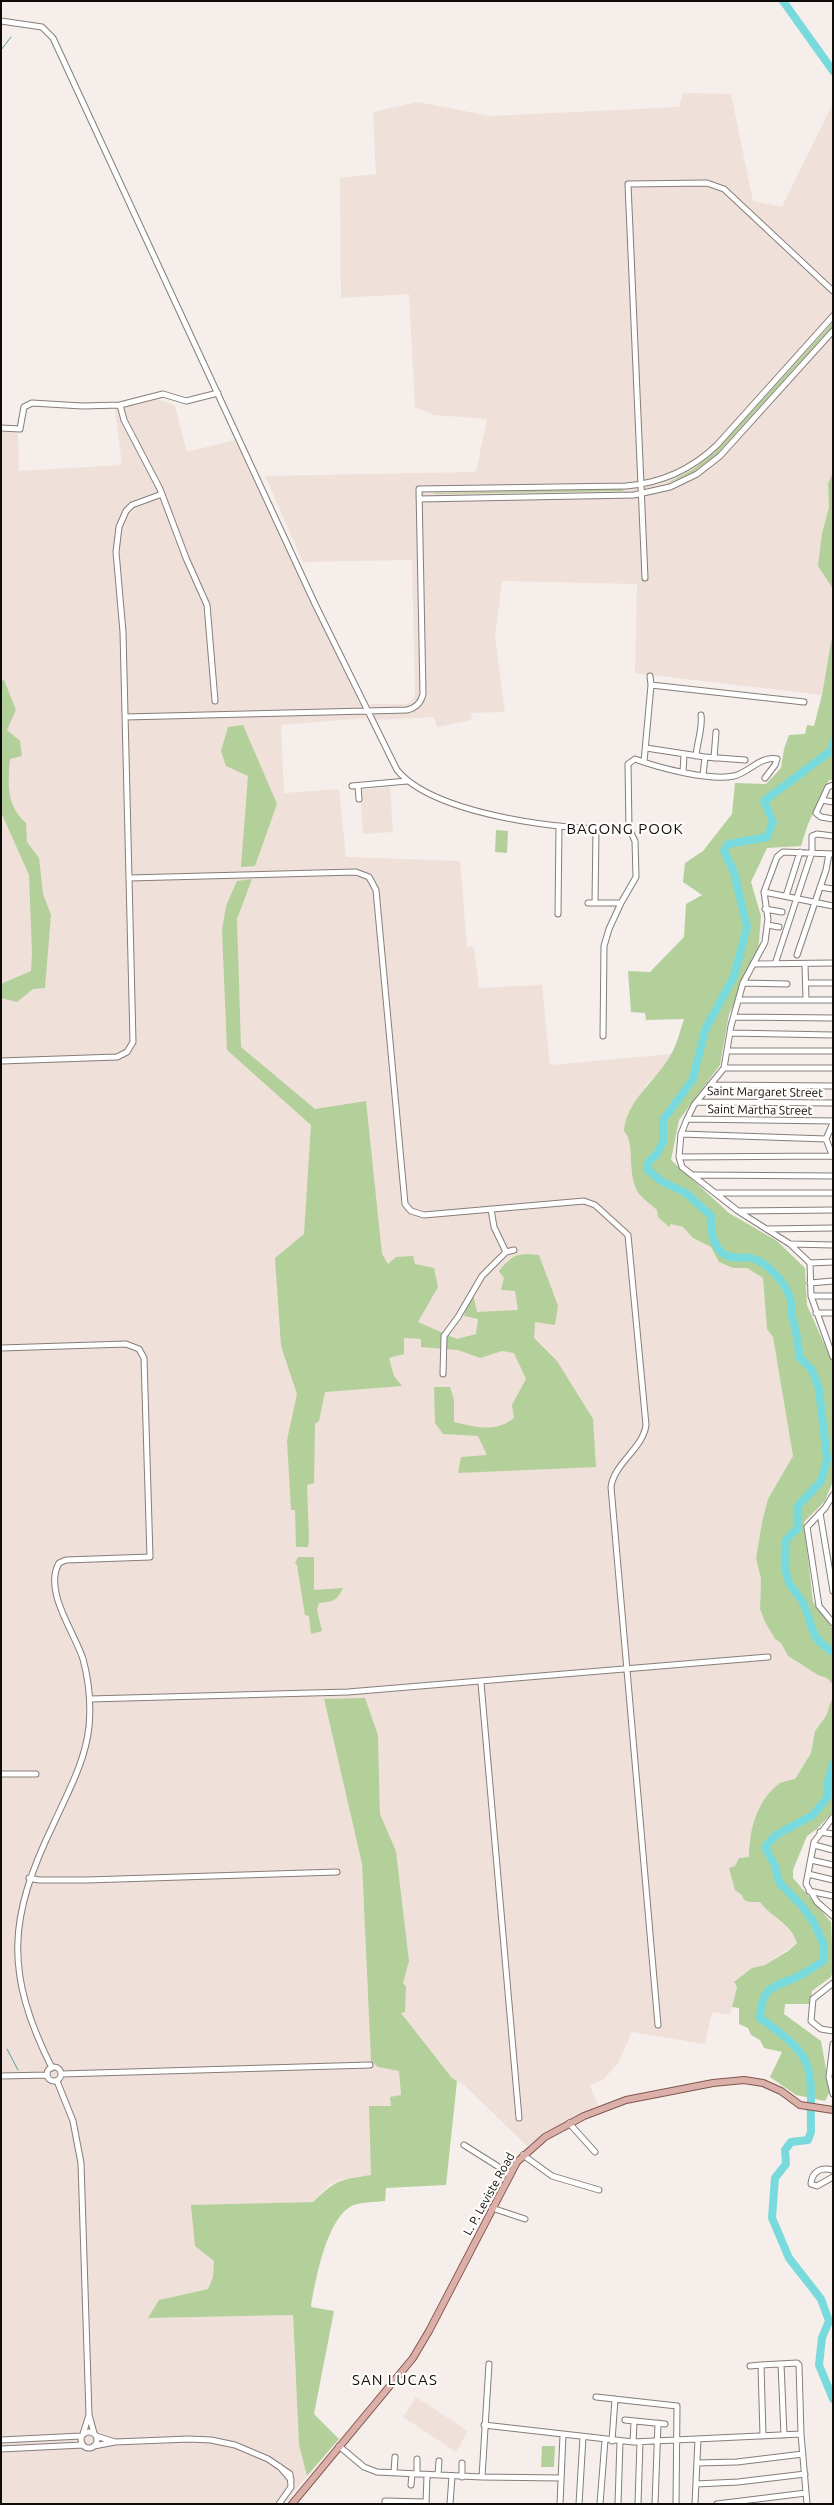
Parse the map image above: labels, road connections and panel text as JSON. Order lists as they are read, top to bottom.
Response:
{
  "streets": {
    "main road": ["L. P. Leviste Road"],
    "street": ["Saint Margaret Street", "Saint Martha Street"]
  },
  "districts": ["BAGONG POOK", "SAN LUCAS"]
}
